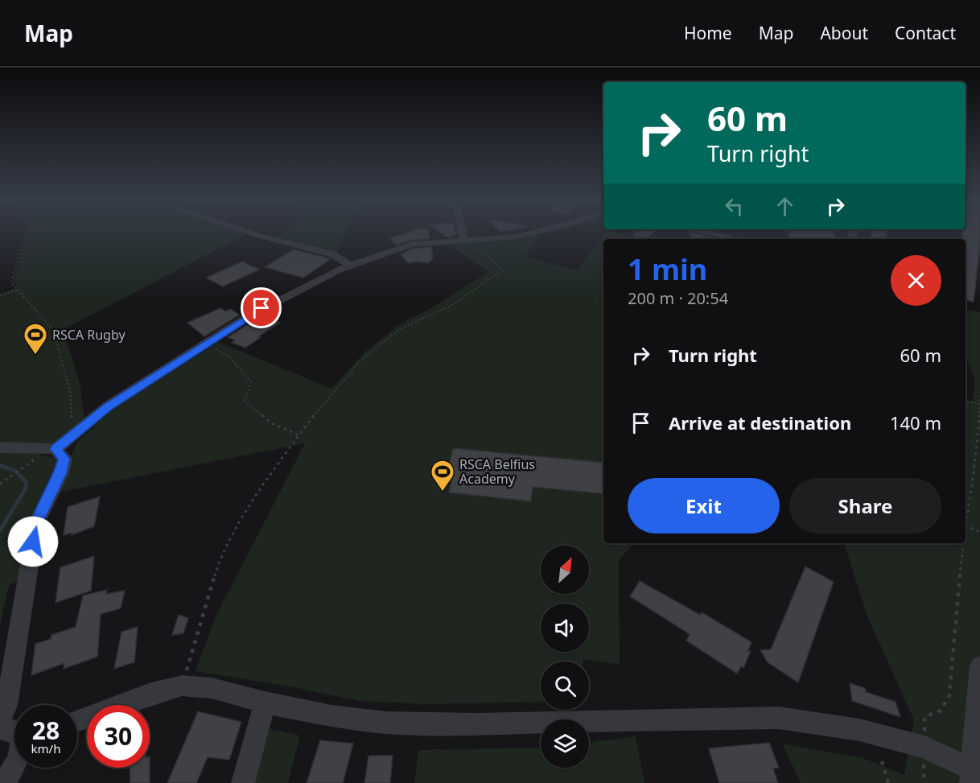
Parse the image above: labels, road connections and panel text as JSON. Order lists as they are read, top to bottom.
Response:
{
  "places": {
    "sports": ["RSCA Rugby", "RSCA Belfius Academy"]
  },
  "north": "top right",
  "page": {
    "header": "Map",
    "nav": [
      "Home",
      "Map",
      "About",
      "Contact"
    ],
    "turn": ["60 m", "Turn right"],
    "heading": ["1 min", "200 m · 20:54"],
    "list": [
      {
        "name": "Turn right",
        "value": "60 m"
      },
      {
        "name": "Arrive at destination",
        "value": "140 m"
      }
    ],
    "buttons": ["Exit", "Share"],
    "speed": "28 km/h",
    "limit": "30"
  }
}
